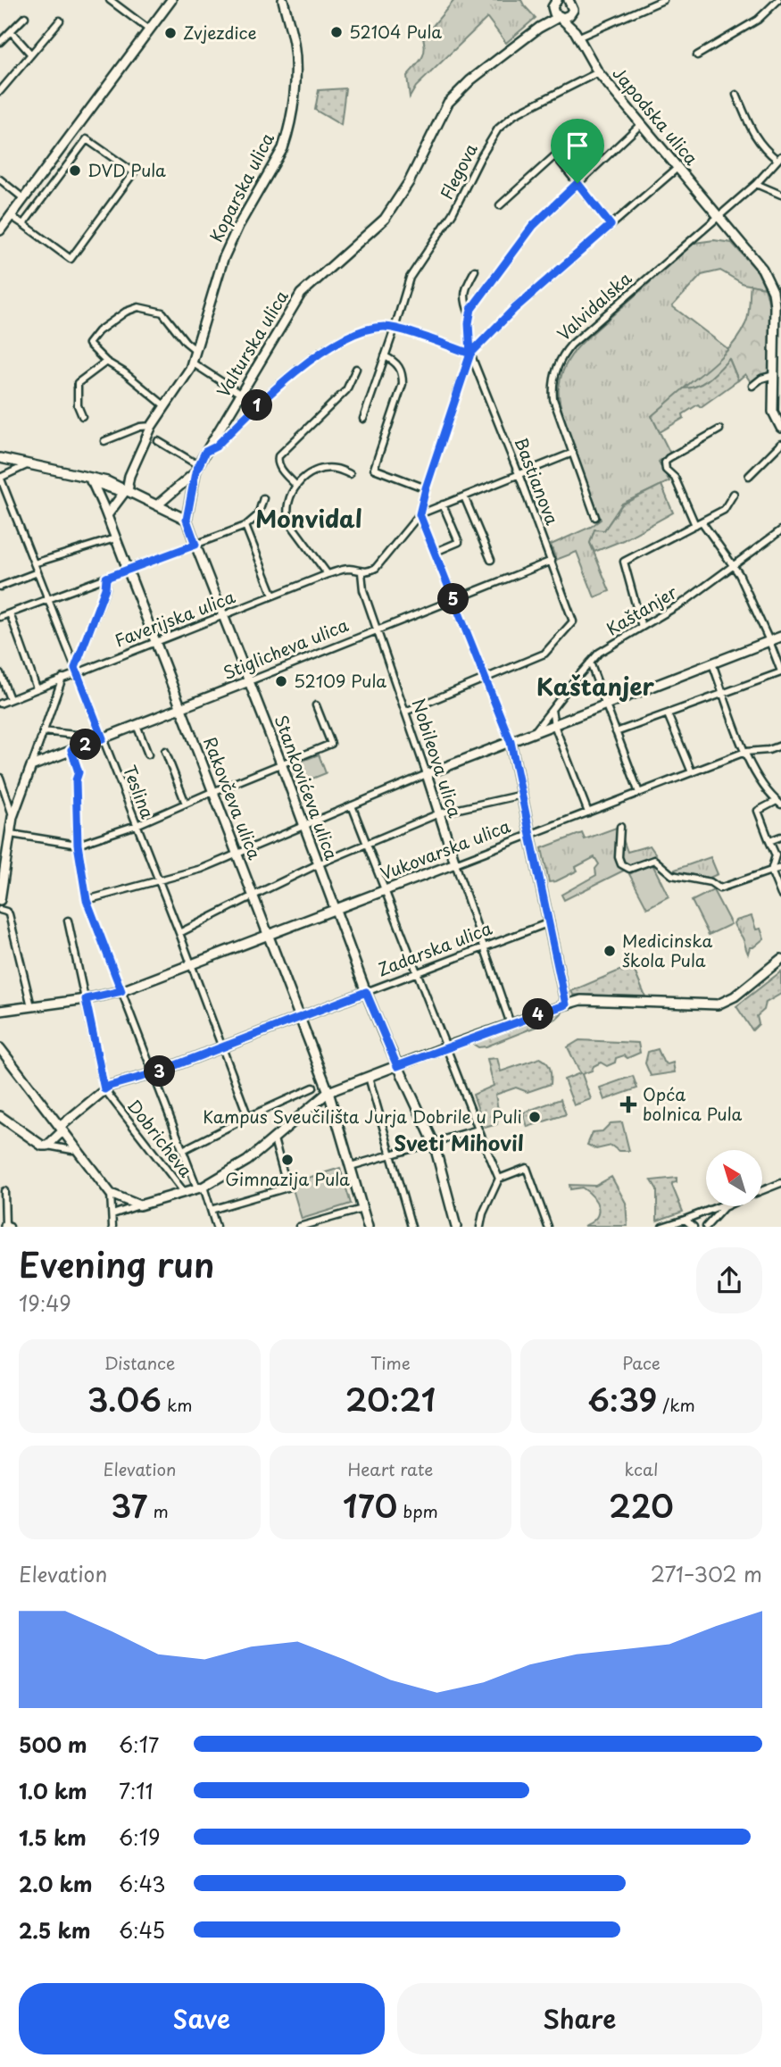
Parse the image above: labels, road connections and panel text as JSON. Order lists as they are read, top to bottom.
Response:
{
  "streets": {
    "street": [
      "Japodska ulica",
      "Flegova",
      "Koparska ulica",
      "Valvidalska",
      "Valturska ulica",
      "Bastianova",
      "Kaštanjer",
      "Faverijska ulica",
      "Stiglicheva ulica",
      "Nobileova ulica",
      "Stankovićeva ulica",
      "Teslina",
      "Rakovčeva ulica",
      "Vukovarska ulica",
      "Zadarska ulica",
      "Dobricheva"
    ]
  },
  "crossings": [
    ["Japodska ulica", "Flegova"],
    ["Japodska ulica", "Valvidalska"],
    ["Japodska ulica", "Valturska ulica"],
    ["Bastianova", "Stiglicheva ulica"],
    ["Faverijska ulica", "Nobileova ulica"],
    ["Faverijska ulica", "Stankovićeva ulica"],
    ["Faverijska ulica", "Teslina"],
    ["Faverijska ulica", "Rakovčeva ulica"],
    ["Stiglicheva ulica", "Nobileova ulica"],
    ["Stiglicheva ulica", "Stankovićeva ulica"],
    ["Stiglicheva ulica", "Teslina"],
    ["Stiglicheva ulica", "Rakovčeva ulica"],
    ["Nobileova ulica", "Vukovarska ulica"],
    ["Nobileova ulica", "Zadarska ulica"],
    ["Stankovićeva ulica", "Vukovarska ulica"],
    ["Stankovićeva ulica", "Zadarska ulica"],
    ["Teslina", "Vukovarska ulica"],
    ["Teslina", "Zadarska ulica"],
    ["Rakovčeva ulica", "Vukovarska ulica"],
    ["Rakovčeva ulica", "Zadarska ulica"],
    ["Vukovarska ulica", "Dobricheva"],
    ["Zadarska ulica", "Dobricheva"]
  ],
  "districts": ["Monvidal", "Kaštanjer", "Sveti Mihovil"],
  "places": {
    "other": [
      "52104 Pula",
      "Zvjezdice",
      "DVD Pula",
      "52109 Pula",
      "Medicinska škola Pula",
      "Kampus Sveučilišta Jurja Dobrile u Puli",
      "Gimnazija Pula"
    ],
    "health": ["Opća bolnica Pula"]
  },
  "north": "top left",
  "page": {
    "pins": [
      "1",
      "5",
      "2",
      "4",
      "3"
    ],
    "heading": ["Evening run", "19:49"],
    "stats": [
      ["Distance", "3.06 km"],
      ["Time", "20:21"],
      ["Pace", "6:39 /km"],
      ["Elevation", "37 m"],
      ["Heart rate", "170 bpm"],
      ["kcal", "220"]
    ],
    "chart": ["Elevation", "271–302 m"],
    "list": [
      {
        "name": "500 m",
        "note": "6:17"
      },
      {
        "name": "1.0 km",
        "note": "7:11"
      },
      {
        "name": "1.5 km",
        "note": "6:19"
      },
      {
        "name": "2.0 km",
        "note": "6:43"
      },
      {
        "name": "2.5 km",
        "note": "6:45"
      }
    ],
    "buttons": ["Save", "Share"]
  }
}
